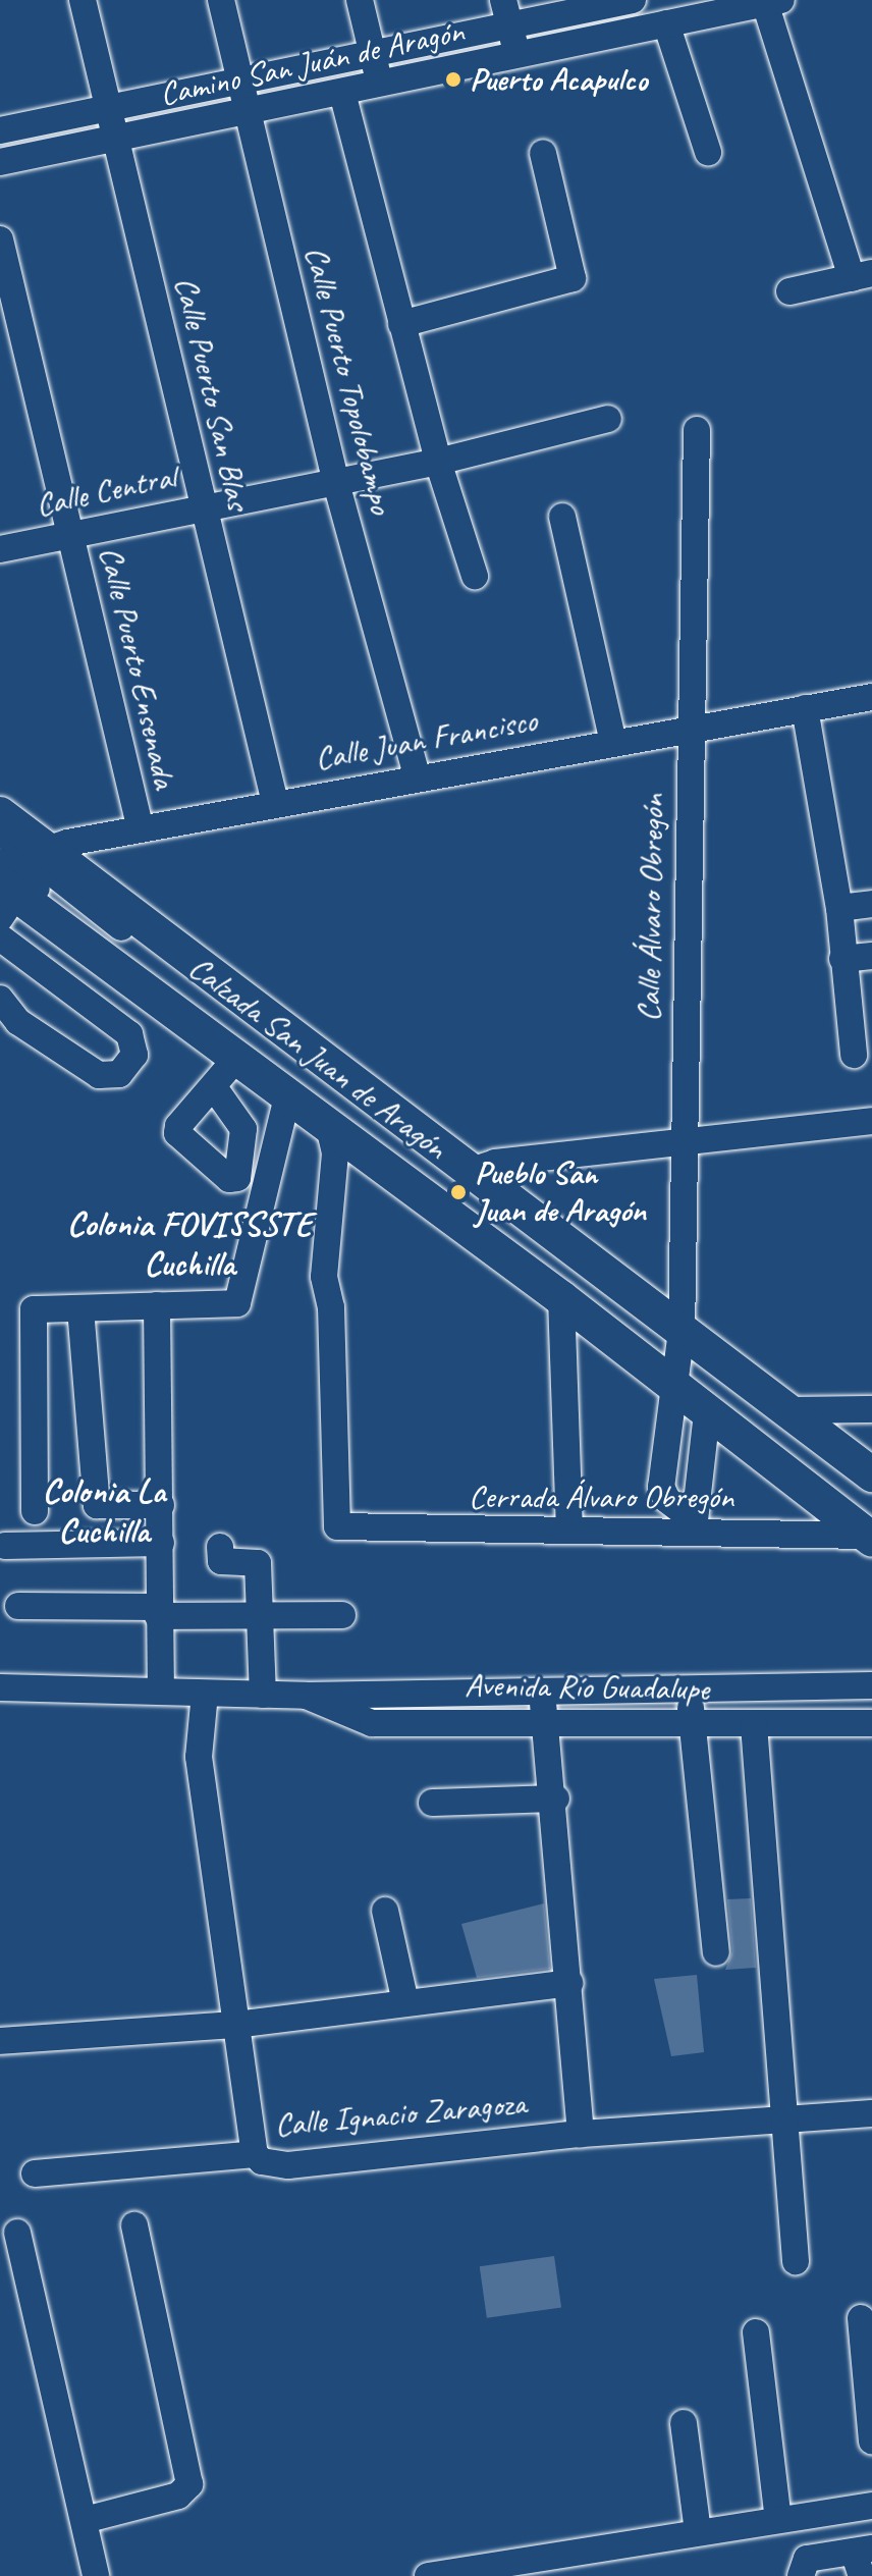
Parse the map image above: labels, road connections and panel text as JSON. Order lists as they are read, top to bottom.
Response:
{
  "streets": {
    "main road": ["Calzada San Juan de Aragón"],
    "street": [
      "Camino San Juán de Aragón",
      "Calle Puerto Topolobampo",
      "Calle Puerto San Blas",
      "Calle Central",
      "Calle Puerto Ensenada",
      "Calle Juan Francisco",
      "Calle Álvaro Obregón",
      "Cerrada Álvaro Obregón",
      "Avenida Río Guadalupe",
      "Calle Ignacio Zaragoza"
    ]
  },
  "crossings": [
    ["Camino San Juán de Aragón", "Calle Puerto Topolobampo"],
    ["Camino San Juán de Aragón", "Calle Puerto San Blas"],
    ["Calle Puerto Topolobampo", "Calle Central"],
    ["Calle Puerto Topolobampo", "Calle Juan Francisco"],
    ["Calle Puerto San Blas", "Calle Central"],
    ["Calle Puerto San Blas", "Calle Juan Francisco"],
    ["Calle Central", "Calle Puerto Ensenada"],
    ["Calle Puerto Ensenada", "Calle Juan Francisco"],
    ["Calle Juan Francisco", "Calle Álvaro Obregón"],
    ["Calle Juan Francisco", "Calzada San Juan de Aragón"],
    ["Calle Álvaro Obregón", "Calzada San Juan de Aragón"],
    ["Calle Álvaro Obregón", "Cerrada Álvaro Obregón"],
    ["Calzada San Juan de Aragón", "Cerrada Álvaro Obregón"],
    ["Avenida Río Guadalupe", "Calle Ignacio Zaragoza"]
  ],
  "districts": ["Colonia FOVISSSTE Cuchilla", "Colonia La Cuchilla"],
  "places": ["Puerto Acapulco", "Pueblo San Juan de Aragón"]
}
